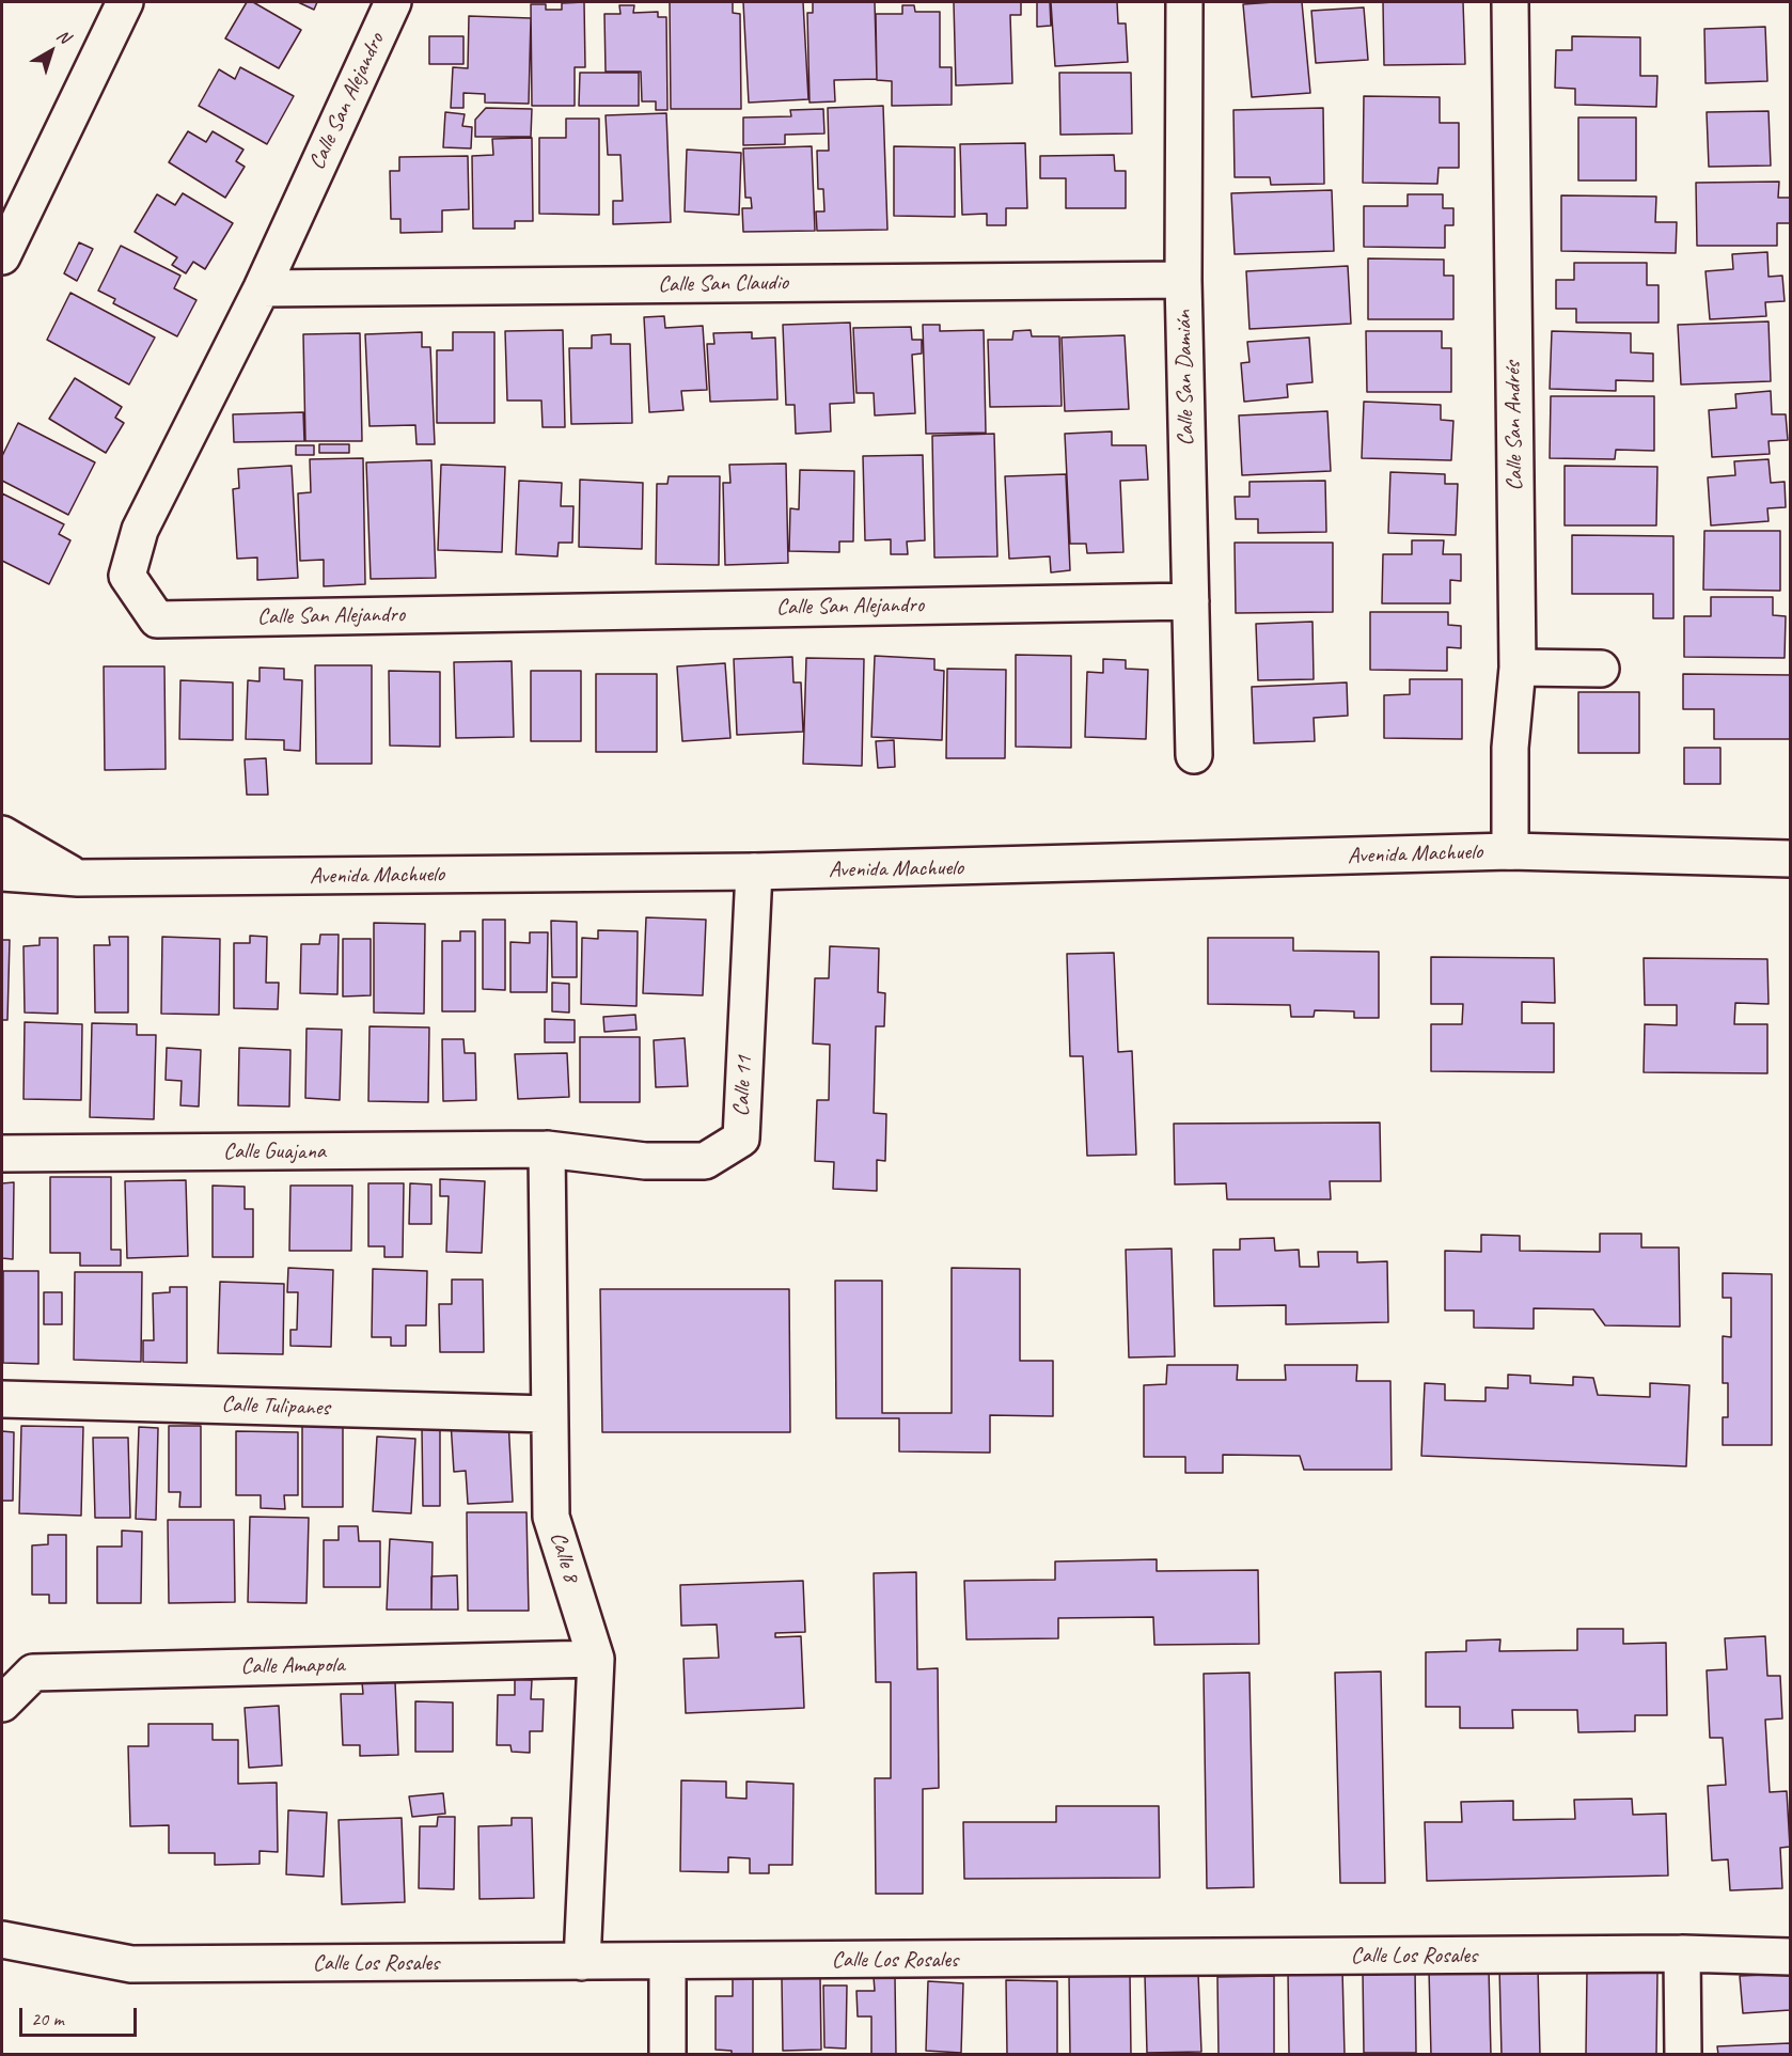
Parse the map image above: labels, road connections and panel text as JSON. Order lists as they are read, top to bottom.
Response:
{
  "streets": {
    "street": [
      "Calle San Alejandro",
      "Calle San Claudio",
      "Calle San Damián",
      "Calle San Andrés",
      "Avenida Machuelo",
      "Calle 11",
      "Calle Guajana",
      "Calle Tulipanes",
      "Calle 8",
      "Calle Amapola",
      "Calle Los Rosales"
    ]
  },
  "crossings": [
    ["Calle San Alejandro", "Calle San Claudio"],
    ["Calle San Alejandro", "Calle San Damián"],
    ["Calle San Claudio", "Calle San Damián"],
    ["Calle San Andrés", "Avenida Machuelo"],
    ["Avenida Machuelo", "Calle 11"],
    ["Calle 11", "Calle Guajana"],
    ["Calle 11", "Calle 8"],
    ["Calle Guajana", "Calle 8"],
    ["Calle Tulipanes", "Calle 8"],
    ["Calle 8", "Calle Amapola"],
    ["Calle 8", "Calle Los Rosales"]
  ],
  "scale_bar": "20 m",
  "north": "top right"
}
